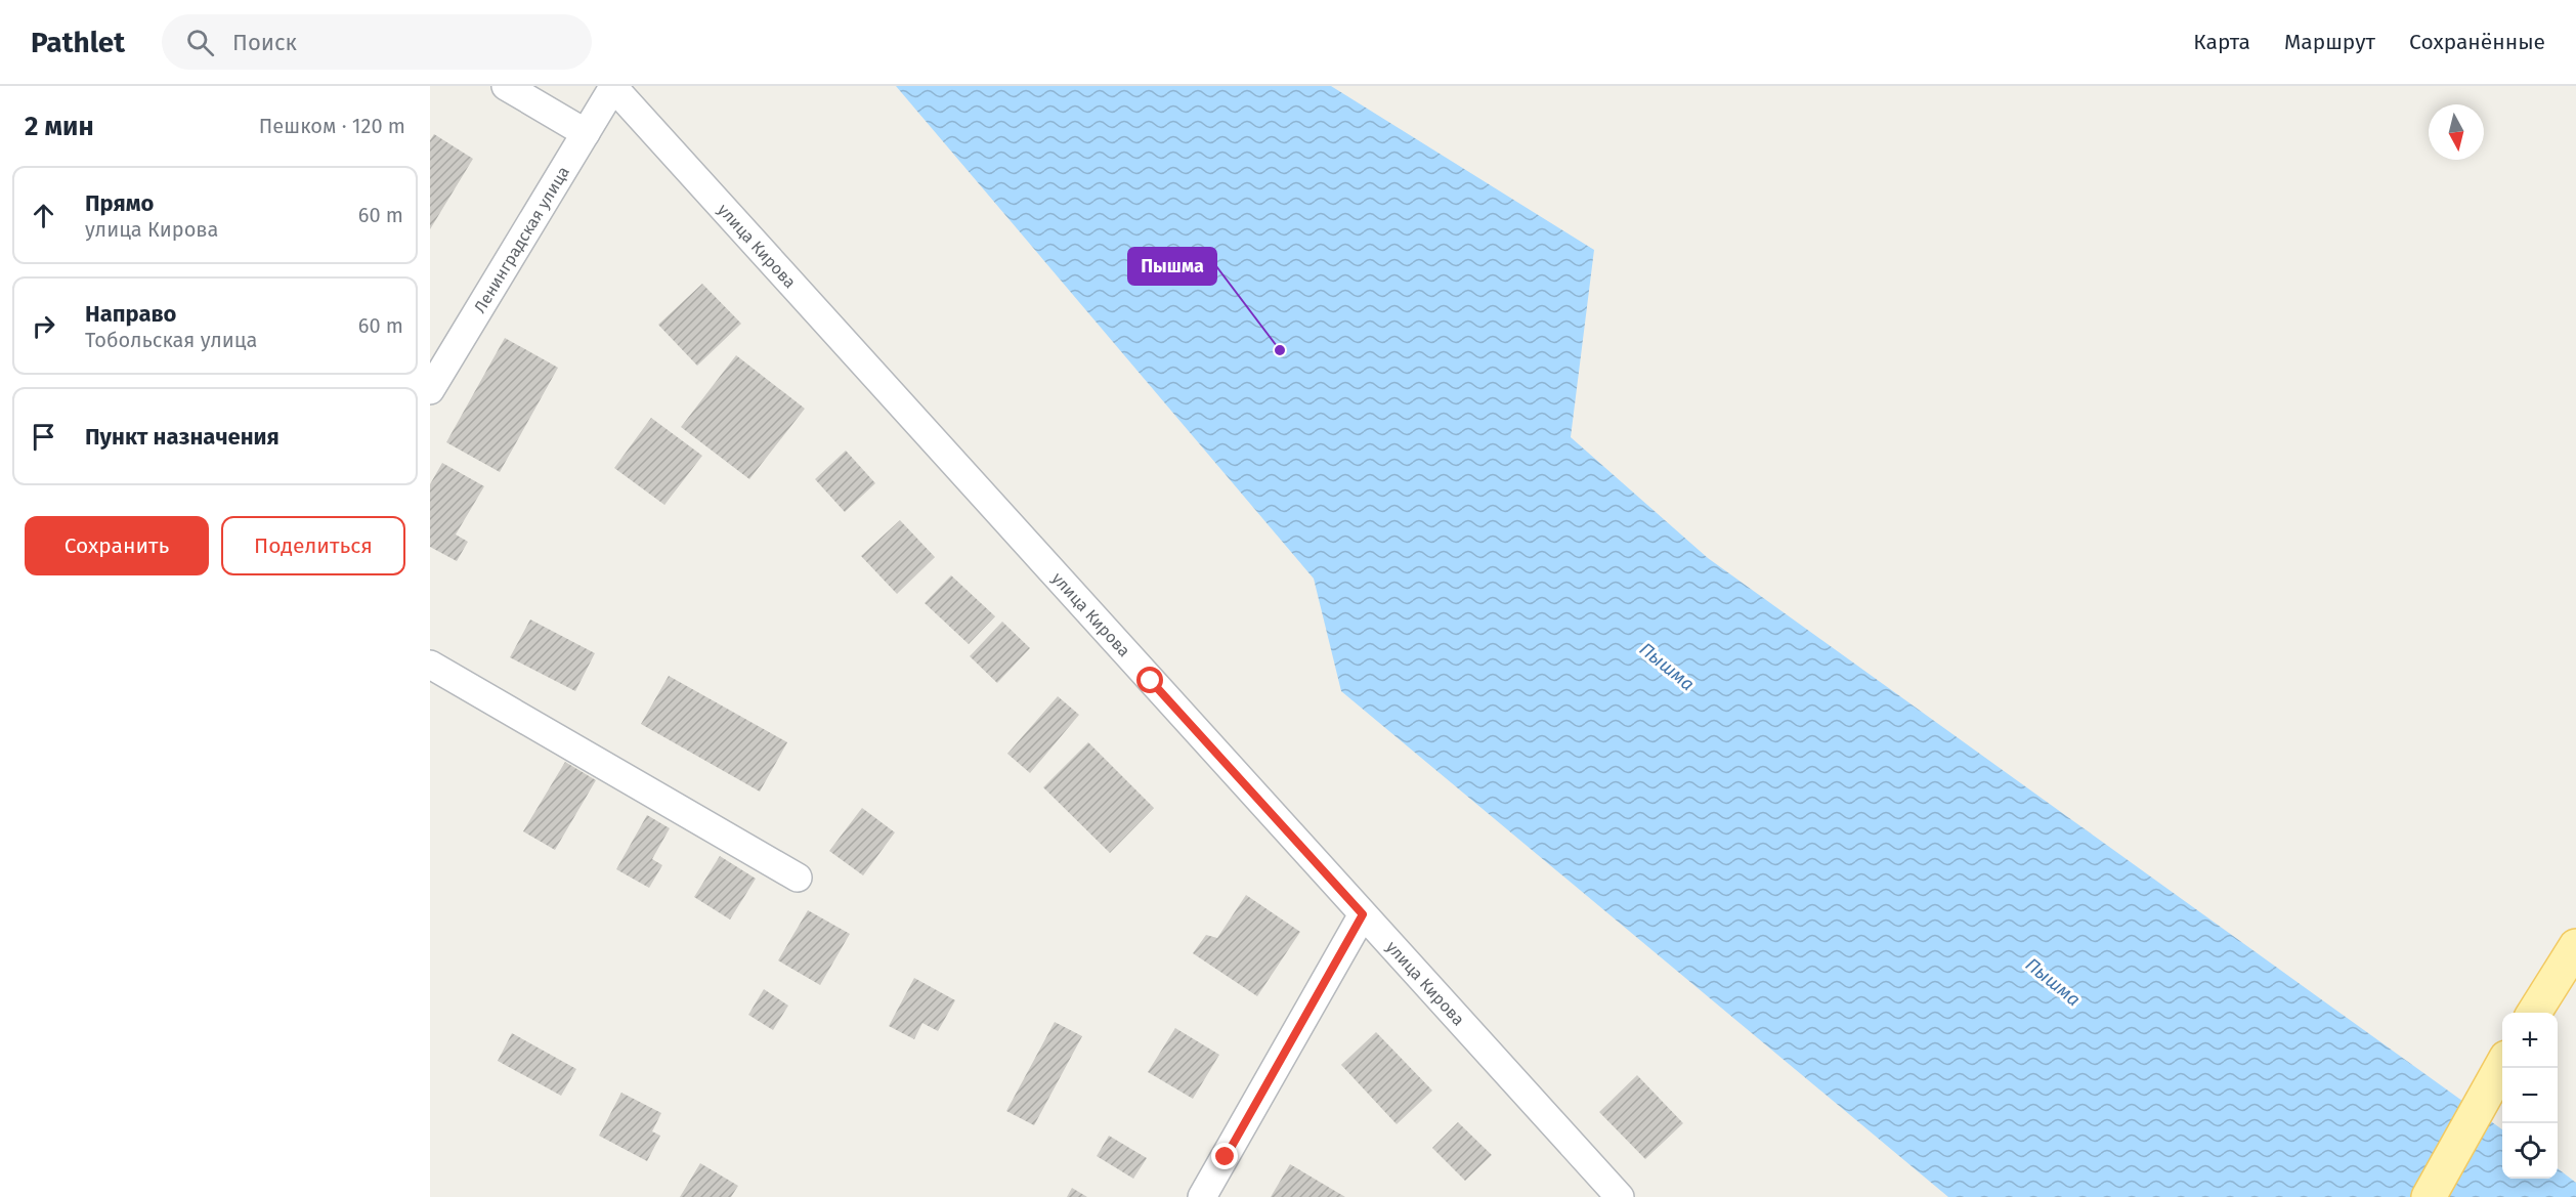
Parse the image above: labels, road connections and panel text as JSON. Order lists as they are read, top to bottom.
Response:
{
  "streets": {
    "street": ["Ленинградская улица", "улица Кирова"]
  },
  "crossings": [
    ["Ленинградская улица", "улица Кирова"]
  ],
  "water": ["Пышма"],
  "places": ["Пышма"],
  "north": "bottom",
  "page": {
    "header": "Pathlet",
    "search": "Поиск",
    "nav": ["Карта", "Маршрут", "Сохранённые"],
    "heading": ["2 мин", "Пешком · 120 m"],
    "list": [
      ["Прямо", "улица Кирова", "60 m"],
      ["Направо", "Тобольская улица", "60 m"],
      "Пункт назначения"
    ],
    "buttons": ["Сохранить", "Поделиться"],
    "map_buttons": ["+", "−"]
  }
}
